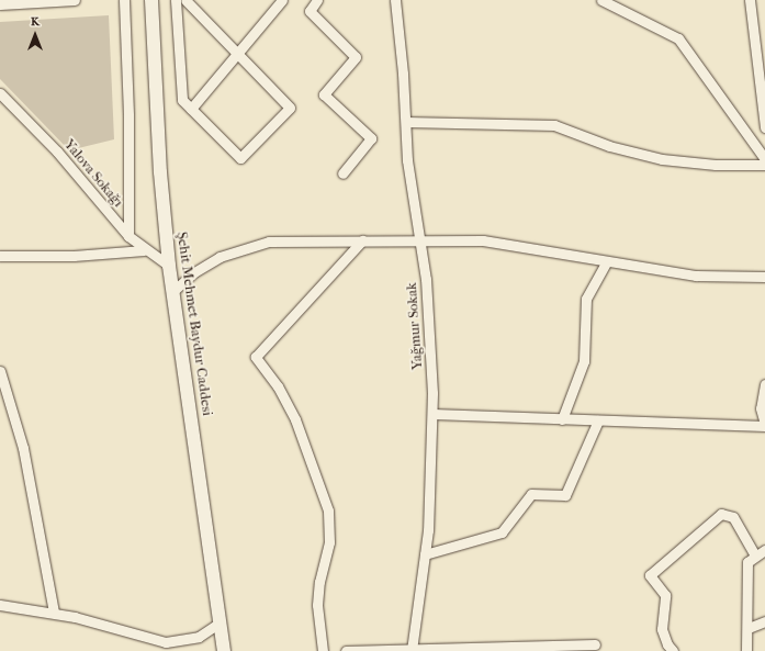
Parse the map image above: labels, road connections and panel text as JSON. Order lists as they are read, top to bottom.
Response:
{
  "streets": {
    "street": ["Yalova Sokağı", "Şehit Mehmet Baydur Caddesi", "Yağmur Sokak"]
  },
  "crossings": [
    ["Yalova Sokağı", "Şehit Mehmet Baydur Caddesi"]
  ],
  "north": "top"
}
